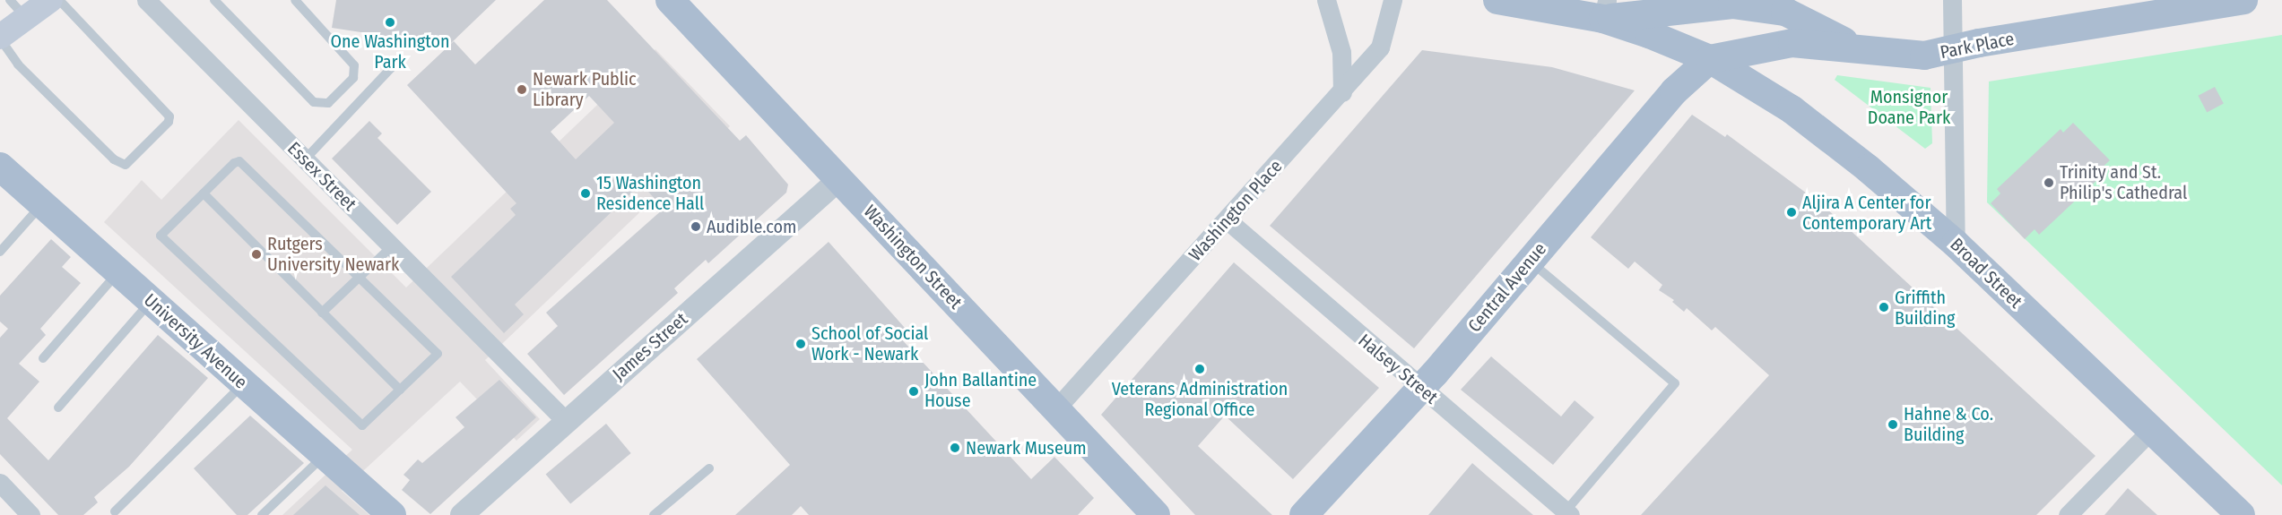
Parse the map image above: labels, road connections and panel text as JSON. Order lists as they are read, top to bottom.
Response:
{
  "streets": {
    "main road": [
      "Park Place",
      "Washington Street",
      "Broad Street",
      "Central Avenue",
      "University Avenue"
    ],
    "street": [
      "Essex Street",
      "Washington Place",
      "James Street",
      "Halsey Street"
    ]
  },
  "crossings": [
    ["Park Place", "Broad Street"],
    ["Park Place", "Central Avenue"],
    ["Essex Street", "James Street"],
    ["Washington Place", "Washington Street"],
    ["Washington Place", "Halsey Street"],
    ["Washington Street", "James Street"],
    ["Broad Street", "Central Avenue"],
    ["Central Avenue", "Halsey Street"]
  ],
  "parks": ["Monsignor Doane Park"],
  "places": [
    "One Washington Park",
    "Newark Public Library",
    "Trinity and St. Philip's Cathedral",
    "15 Washington Residence Hall",
    "Aljira A Center for Contemporary Art",
    "Audible.com",
    "Rutgers University Newark",
    "Griffith Building",
    "School of Social Work - Newark",
    "Veterans Administration Regional Office",
    "John Ballantine House",
    "Hahne & Co. Building",
    "Newark Museum"
  ]
}
